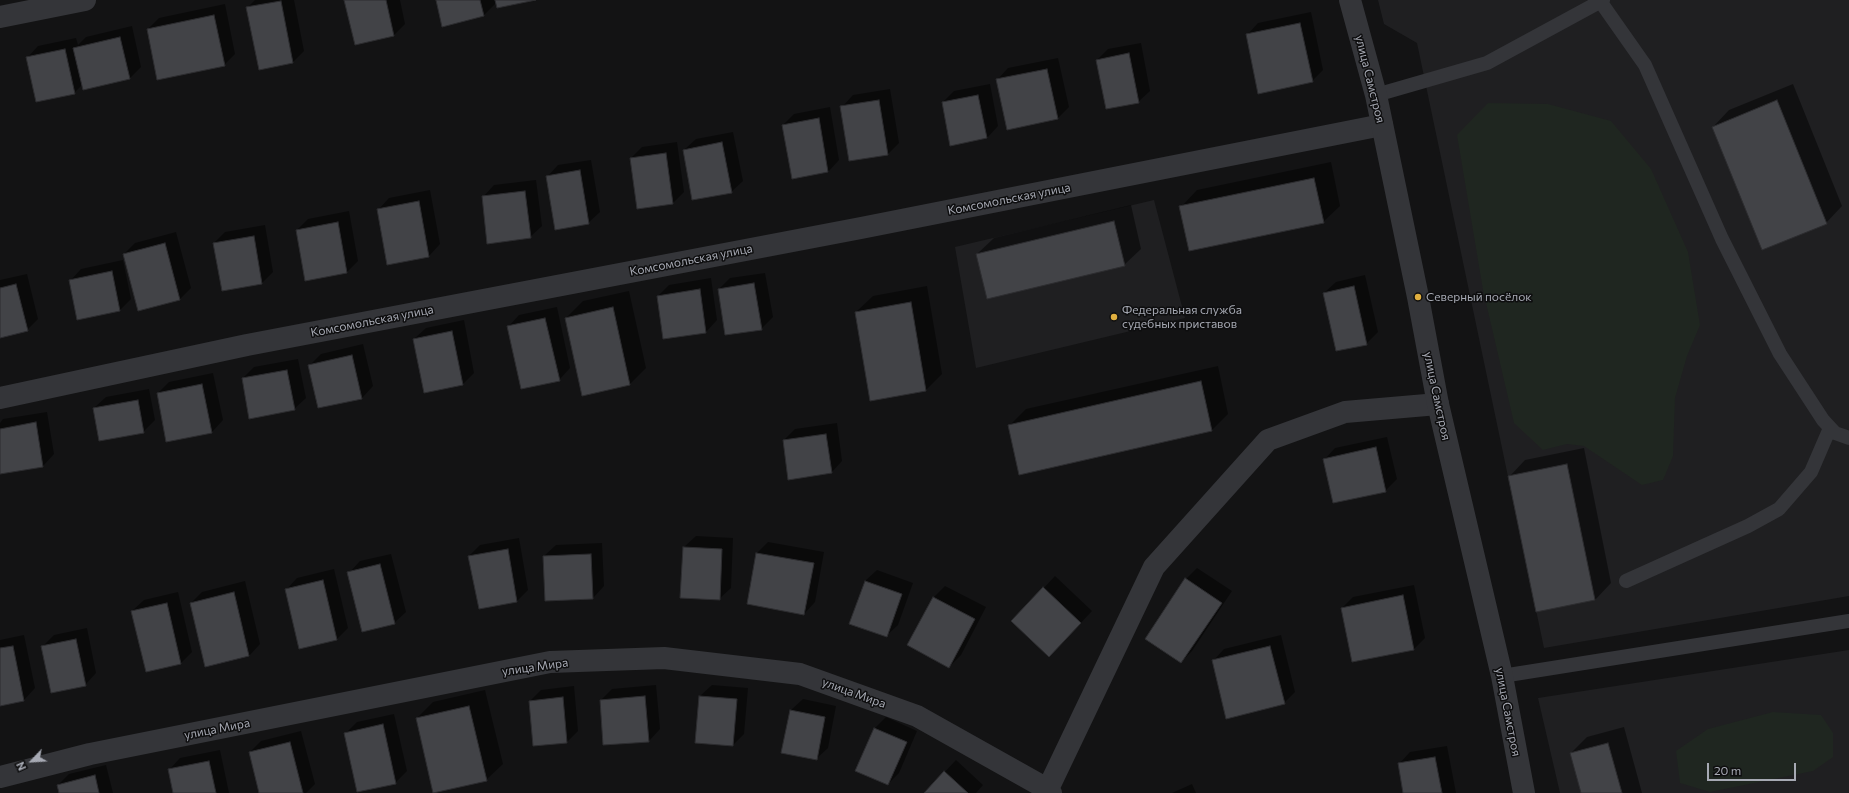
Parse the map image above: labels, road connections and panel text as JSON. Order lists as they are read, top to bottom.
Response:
{
  "streets": {
    "street": ["улица Самстроя", "Комсомольская улица", "улица Мира"]
  },
  "crossings": [
    ["улица Самстроя", "Комсомольская улица"]
  ],
  "places": ["Северный посёлок", "Федеральная служба судебных приставов"],
  "scale_bar": "20 m",
  "north": "bottom left"
}
